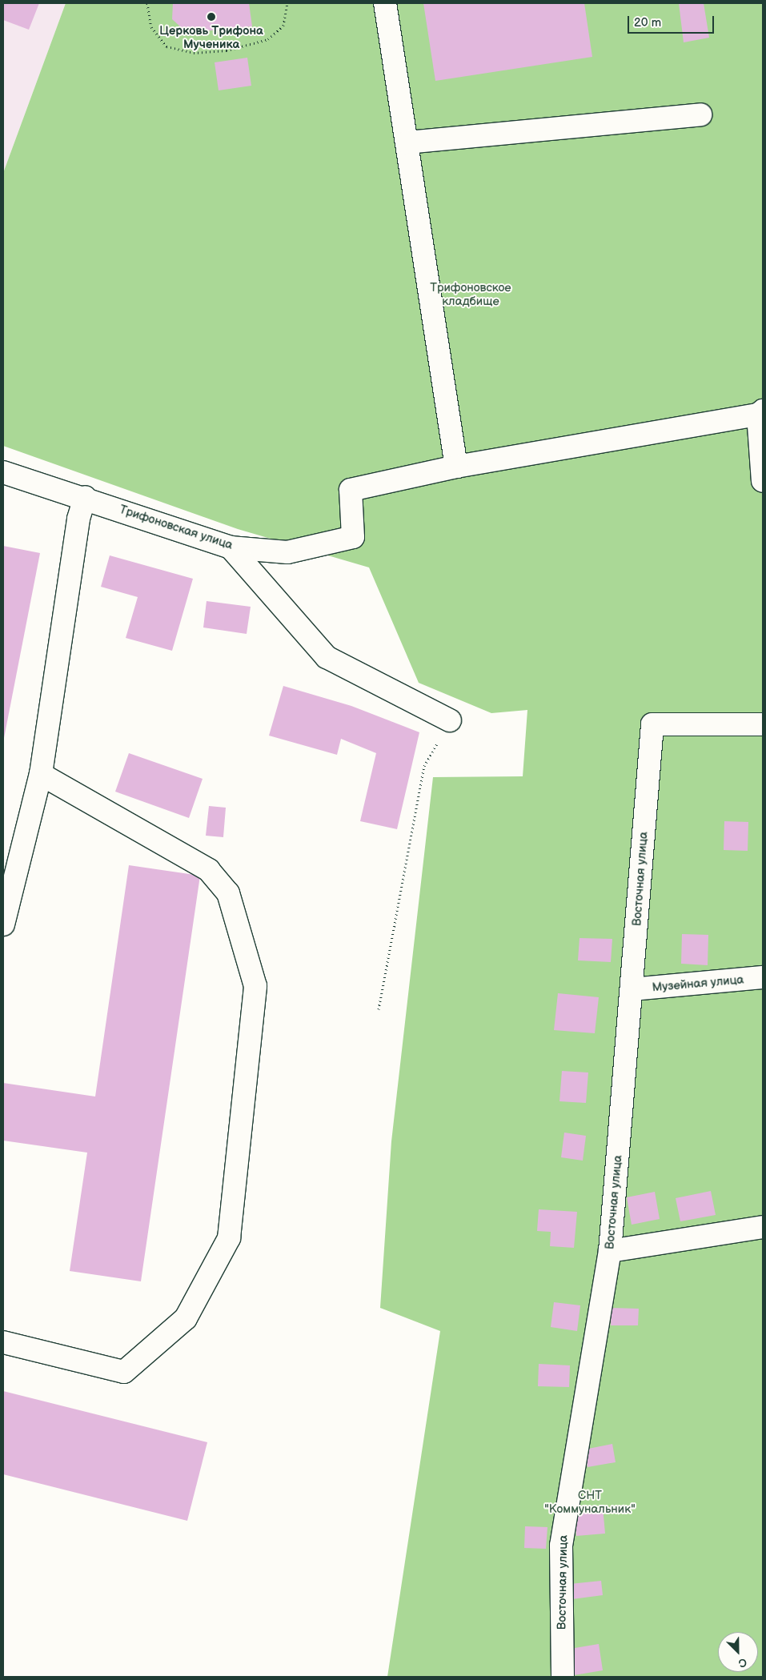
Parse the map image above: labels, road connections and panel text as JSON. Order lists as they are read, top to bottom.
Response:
{
  "streets": {
    "street": ["Трифоновская улица", "Восточная улица", "Музейная улица"]
  },
  "crossings": [
    ["Восточная улица", "Музейная улица"]
  ],
  "parks": ["Трифоновское кладбище", "СНТ \"Коммунальник\""],
  "places": ["Церковь Трифона Мученика"],
  "scale_bar": "20 m",
  "north": "bottom right"
}
